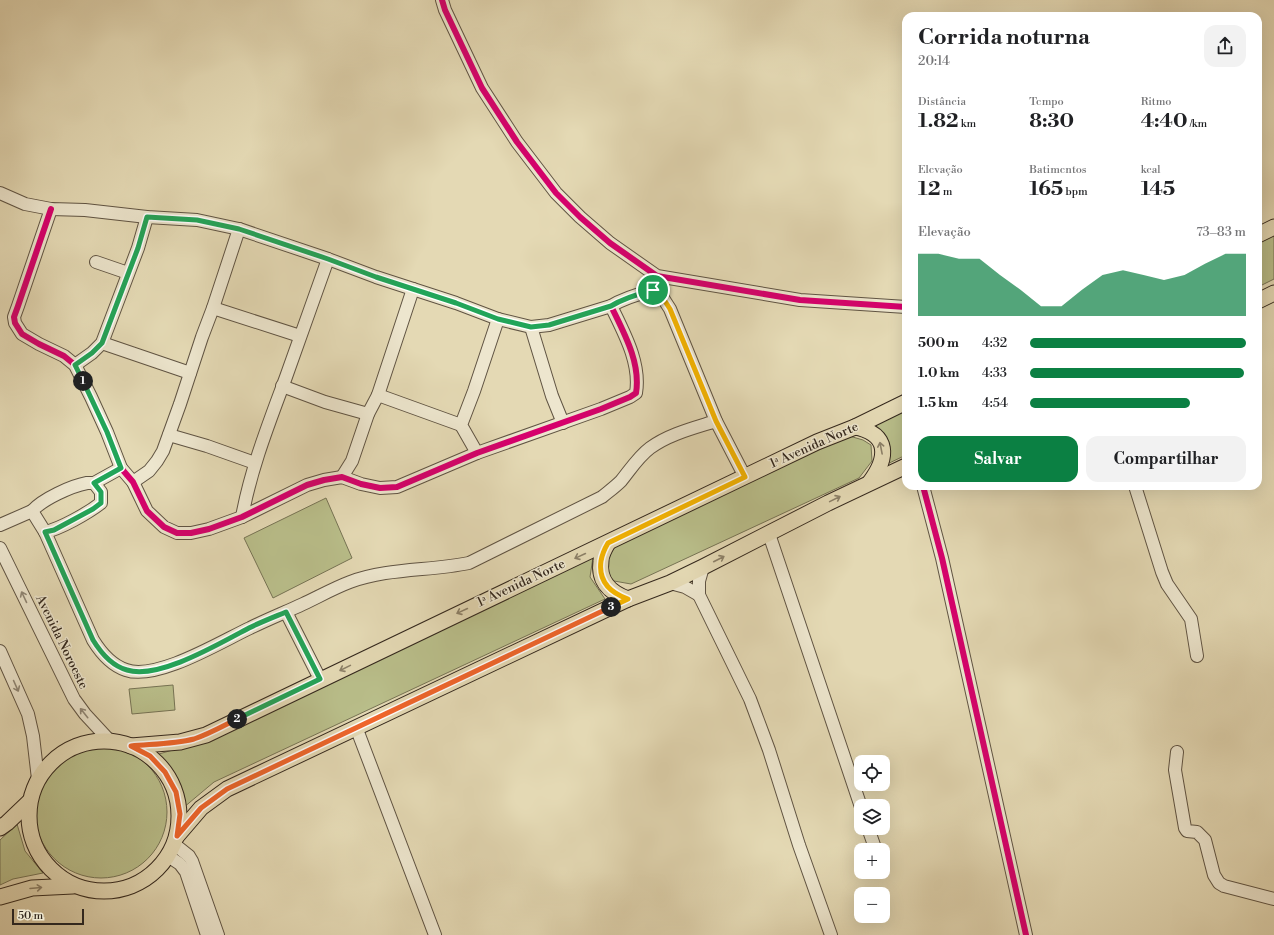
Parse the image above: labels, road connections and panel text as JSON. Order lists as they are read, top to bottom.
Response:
{
  "streets": {
    "main road": ["1ᵃ Avenida Norte"],
    "street": ["Avenida Noroeste"]
  },
  "scale_bar": "50 m",
  "page": {
    "heading": ["Corrida noturna", "20:14"],
    "stats": [
      ["Distância", "1.82 km"],
      ["Tempo", "8:30"],
      ["Ritmo", "4:40 /km"],
      ["Elevação", "12 m"],
      ["Batimentos", "165 bpm"],
      ["kcal", "145"]
    ],
    "chart": ["Elevação", "73–83 m"],
    "list": [
      {
        "name": "500 m",
        "note": "4:32"
      },
      {
        "name": "1.0 km",
        "note": "4:33"
      },
      {
        "name": "1.5 km",
        "note": "4:54"
      }
    ],
    "pins": ["1", "3", "2"],
    "buttons": ["Salvar", "Compartilhar"],
    "map_buttons": ["+", "−"],
    "scale": "50 m"
  }
}
